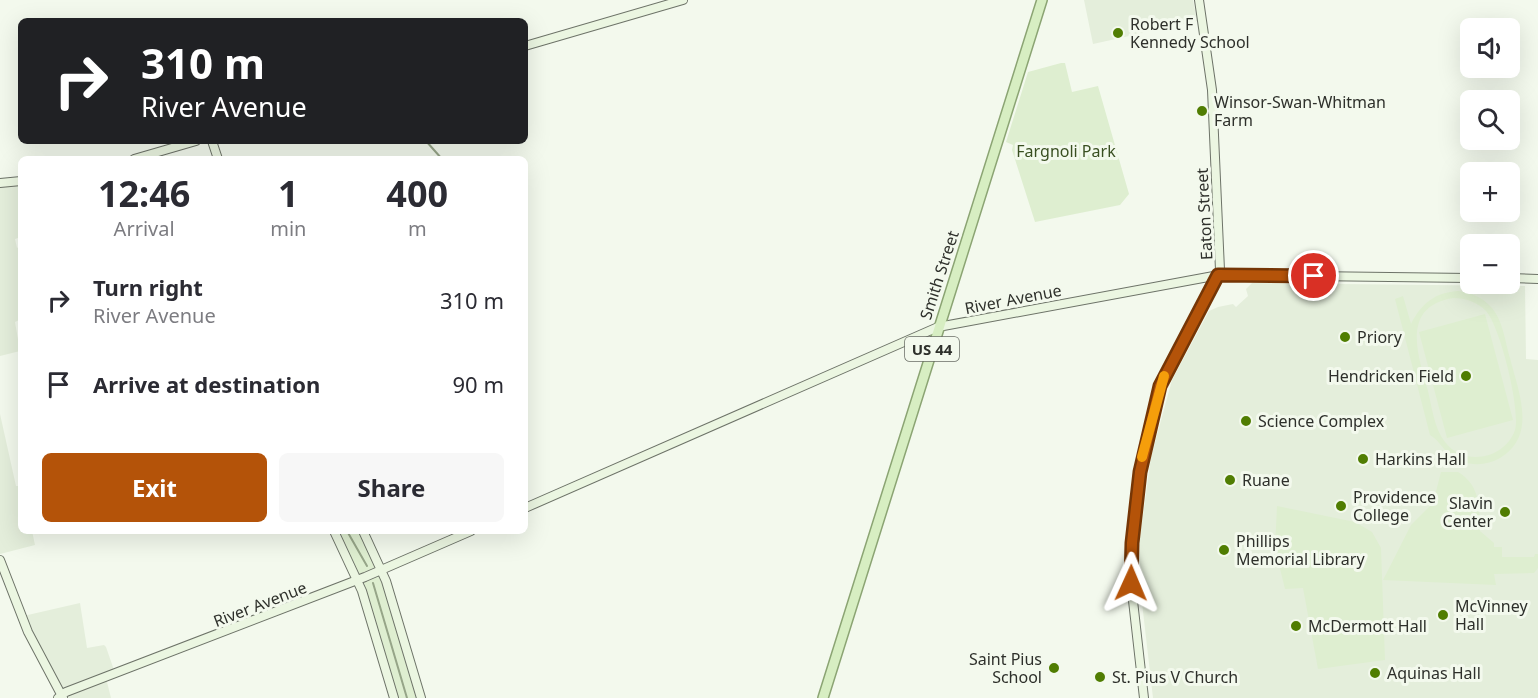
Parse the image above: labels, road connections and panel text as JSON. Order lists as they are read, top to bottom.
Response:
{
  "streets": {
    "main road": ["Smith Street", "US 44"],
    "street": ["Eaton Street", "River Avenue"]
  },
  "crossings": [
    ["Eaton Street", "River Avenue"],
    ["Smith Street", "River Avenue"]
  ],
  "parks": ["Fargnoli Park"],
  "places": [
    "Robert F Kennedy School",
    "Winsor-Swan-Whitman Farm",
    "Priory",
    "Hendricken Field",
    "Science Complex",
    "Harkins Hall",
    "Ruane",
    "Providence College",
    "Slavin Center",
    "Phillips Memorial Library",
    "McVinney Hall",
    "McDermott Hall",
    "Saint Pius School",
    "Aquinas Hall",
    "St. Pius V Church"
  ],
  "page": {
    "map_buttons": ["+", "−"],
    "turn": ["310 m", "River Avenue"],
    "eta": [
      "12:46",
      "Arrival",
      "1",
      "min",
      "400",
      "m"
    ],
    "list": [
      {
        "name": "Turn right",
        "note": "River Avenue",
        "value": "310 m"
      },
      {
        "name": "Arrive at destination",
        "value": "90 m"
      }
    ],
    "buttons": ["Exit", "Share"]
  }
}
